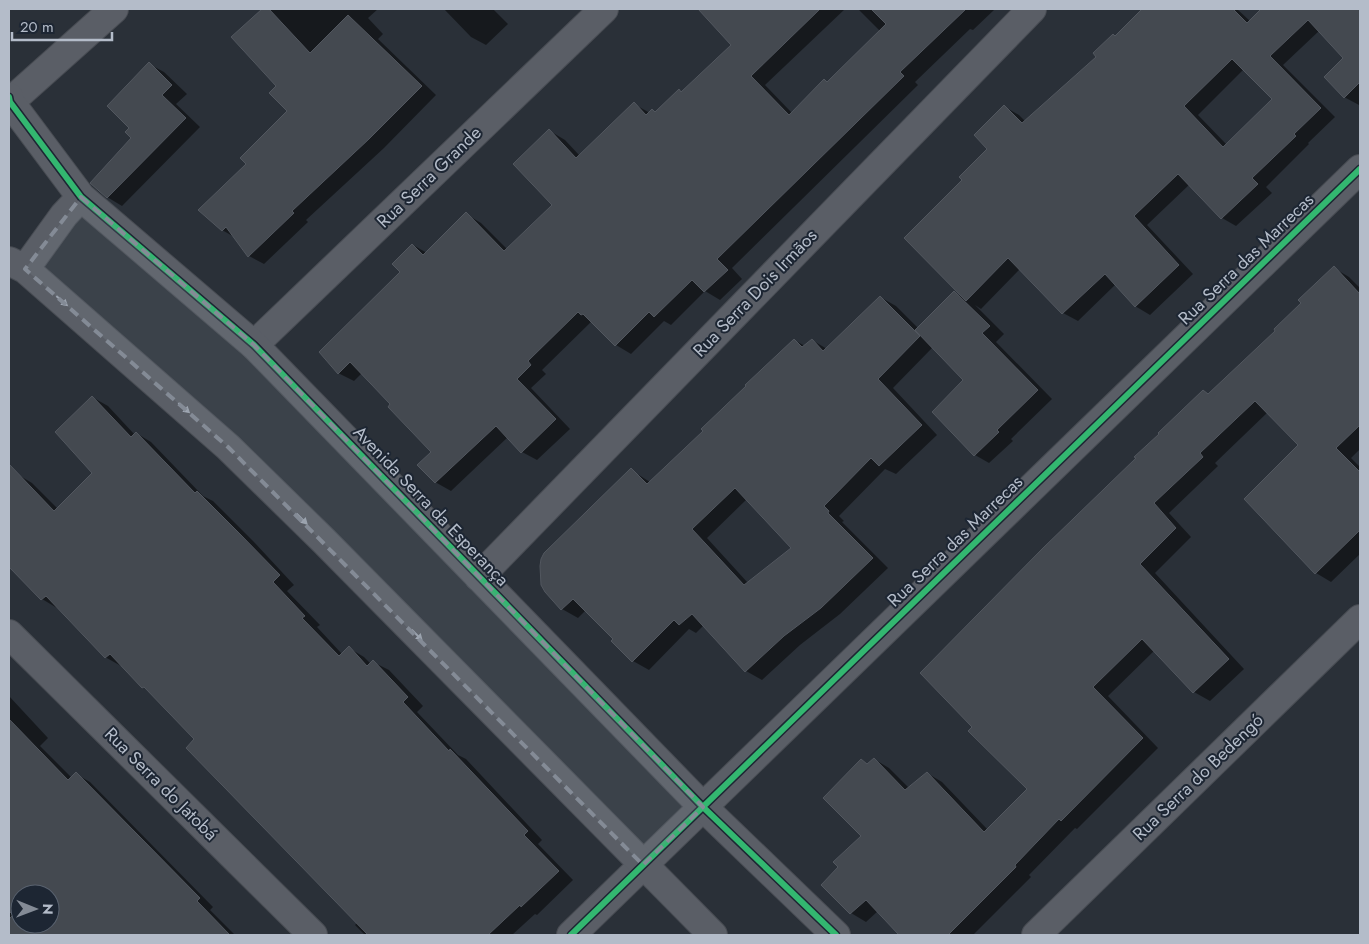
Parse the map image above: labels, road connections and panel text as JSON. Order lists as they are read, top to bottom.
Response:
{
  "streets": {
    "street": [
      "Rua Serra Grande",
      "Rua Serra das Marrecas",
      "Rua Serra Dois Irmãos",
      "Avenida Serra da Esperança",
      "Rua Serra do Bedengó",
      "Rua Serra do Jatobá"
    ]
  },
  "crossings": [
    ["Rua Serra Grande", "Avenida Serra da Esperança"],
    ["Rua Serra das Marrecas", "Avenida Serra da Esperança"],
    ["Rua Serra Dois Irmãos", "Avenida Serra da Esperança"]
  ],
  "scale_bar": "20 m",
  "north": "right"
}
